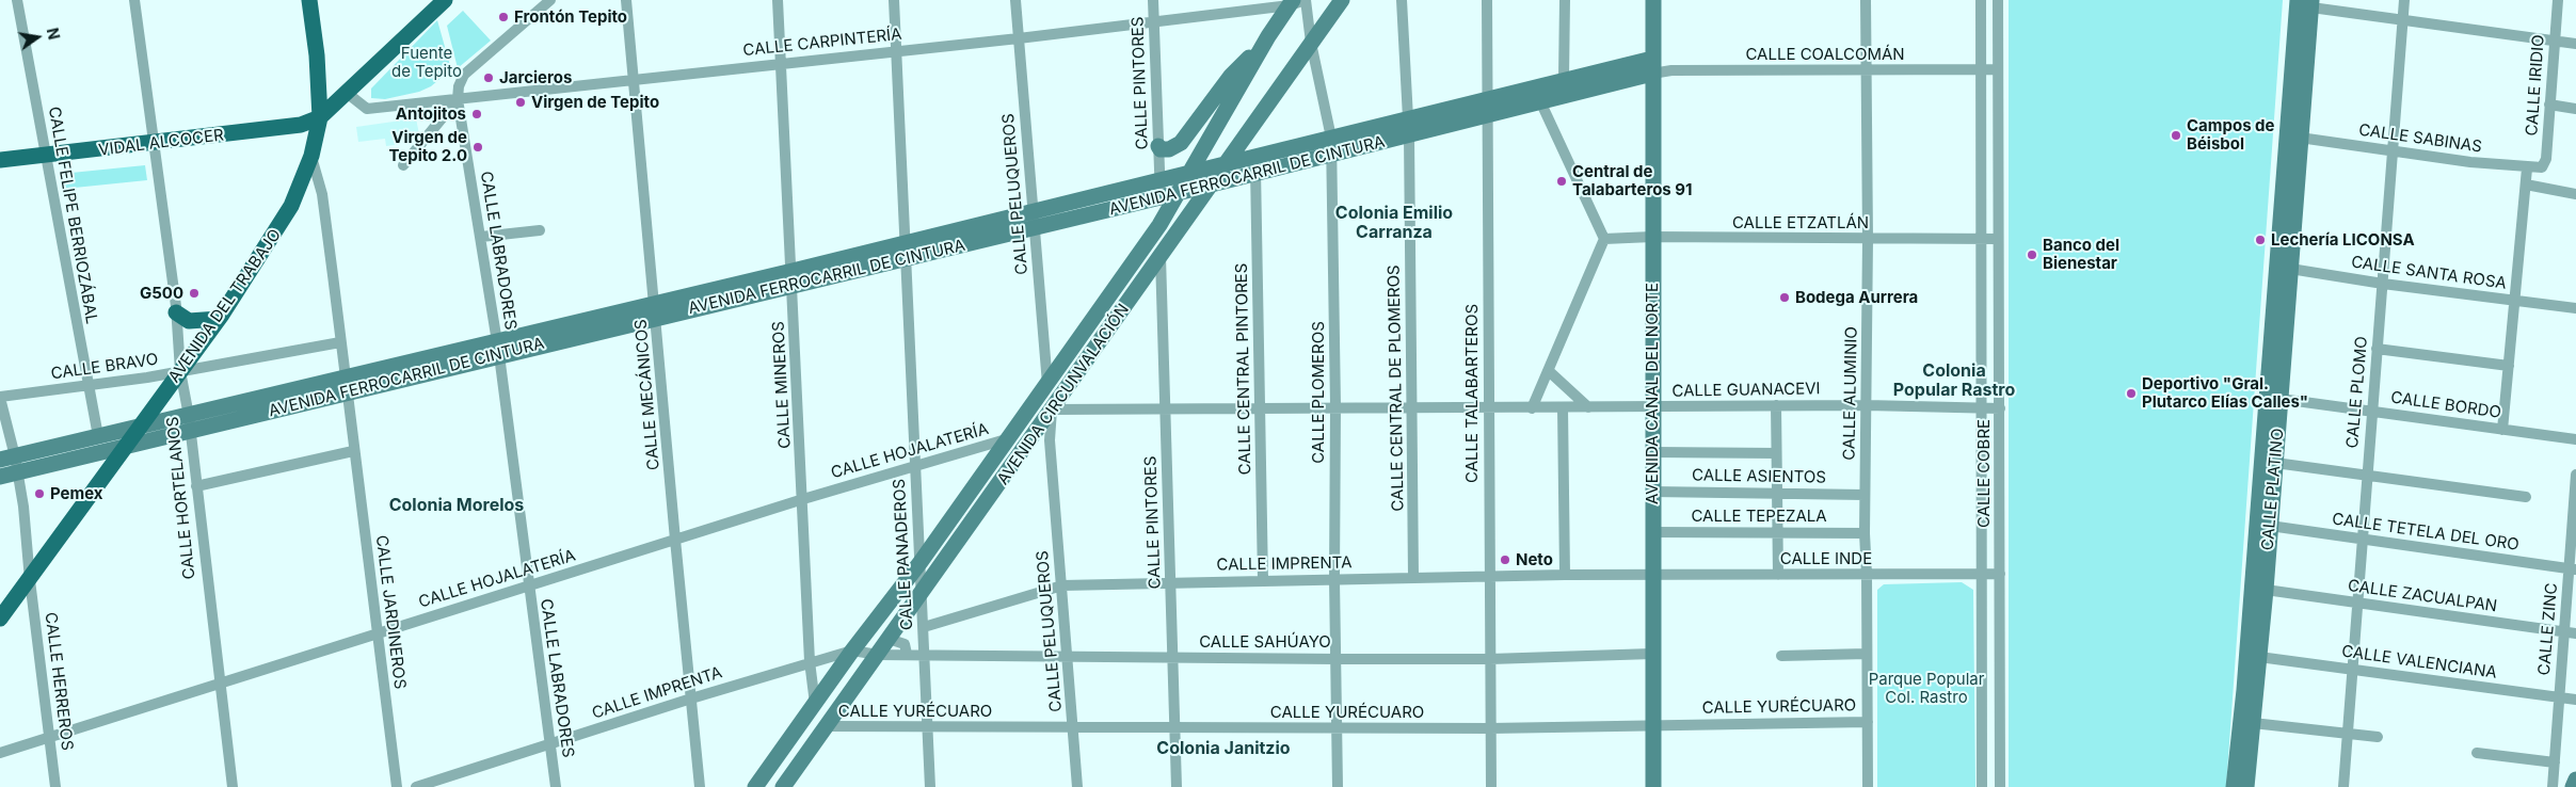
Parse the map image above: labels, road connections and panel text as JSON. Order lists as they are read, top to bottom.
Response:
{
  "streets": {
    "main road": ["VIDAL ALCOCER", "AVENIDA DEL TRABAJO"],
    "street": [
      "CALLE CARPINTERÍA",
      "CALLE COALCOMÁN",
      "CALLE PINTORES",
      "CALLE IRIDIO",
      "CALLE SABINAS",
      "AVENIDA FERROCARRIL DE CINTURA",
      "CALLE PELUQUEROS",
      "CALLE FELIPE BERRIOZÁBAL",
      "CALLE ETZATLÁN",
      "CALLE LABRADORES",
      "CALLE SANTA ROSA",
      "CALLE BRAVO",
      "CALLE CENTRAL PINTORES",
      "CALLE MINEROS",
      "CALLE CENTRAL DE PLOMEROS",
      "CALLE GUANACEVI",
      "CALLE PLOMEROS",
      "CALLE PLOMO",
      "CALLE TALABARTEROS",
      "AVENIDA CANAL DEL NORTE",
      "CALLE ALUMINIO",
      "CALLE MECÁNICOS",
      "AVENIDA CIRCUNVALACIÓN",
      "CALLE BORDO",
      "CALLE HOJALATERÍA",
      "CALLE COBRE",
      "CALLE ASIENTOS",
      "CALLE PLATINO",
      "CALLE HORTELANOS",
      "CALLE TEPEZALA",
      "CALLE TETELA DEL ORO",
      "CALLE PANADEROS",
      "CALLE INDE",
      "CALLE IMPRENTA",
      "CALLE ZACUALPAN",
      "CALLE JARDINEROS",
      "CALLE ZINC",
      "CALLE SAHÚAYO",
      "CALLE VALENCIANA",
      "CALLE HERREROS",
      "CALLE YURÉCUARO"
    ]
  },
  "crossings": [
    ["CALLE CARPINTERÍA", "CALLE PINTORES"],
    ["CALLE CARPINTERÍA", "CALLE PELUQUEROS"],
    ["CALLE CARPINTERÍA", "CALLE LABRADORES"],
    ["CALLE CARPINTERÍA", "CALLE MINEROS"],
    ["CALLE CARPINTERÍA", "CALLE PLOMEROS"],
    ["CALLE CARPINTERÍA", "CALLE MECÁNICOS"],
    ["CALLE CARPINTERÍA", "AVENIDA CIRCUNVALACIÓN"],
    ["CALLE CARPINTERÍA", "CALLE PANADEROS"],
    ["CALLE COALCOMÁN", "AVENIDA FERROCARRIL DE CINTURA"],
    ["CALLE COALCOMÁN", "AVENIDA CANAL DEL NORTE"],
    ["CALLE COALCOMÁN", "CALLE ALUMINIO"],
    ["CALLE COALCOMÁN", "CALLE COBRE"],
    ["CALLE PINTORES", "AVENIDA FERROCARRIL DE CINTURA"],
    ["CALLE PINTORES", "AVENIDA CIRCUNVALACIÓN"],
    ["CALLE PINTORES", "CALLE IMPRENTA"],
    ["CALLE PINTORES", "CALLE SAHÚAYO"],
    ["CALLE PINTORES", "CALLE YURÉCUARO"],
    ["CALLE IRIDIO", "CALLE SABINAS"],
    ["CALLE IRIDIO", "CALLE SANTA ROSA"],
    ["CALLE IRIDIO", "CALLE BORDO"],
    ["CALLE SABINAS", "CALLE PLOMO"],
    ["CALLE SABINAS", "CALLE PLATINO"],
    ["VIDAL ALCOCER", "CALLE FELIPE BERRIOZÁBAL"],
    ["VIDAL ALCOCER", "AVENIDA DEL TRABAJO"],
    ["VIDAL ALCOCER", "CALLE HORTELANOS"],
    ["AVENIDA FERROCARRIL DE CINTURA", "CALLE PELUQUEROS"],
    ["AVENIDA FERROCARRIL DE CINTURA", "CALLE FELIPE BERRIOZÁBAL"],
    ["AVENIDA FERROCARRIL DE CINTURA", "CALLE LABRADORES"],
    ["AVENIDA FERROCARRIL DE CINTURA", "AVENIDA DEL TRABAJO"],
    ["AVENIDA FERROCARRIL DE CINTURA", "CALLE CENTRAL PINTORES"],
    ["AVENIDA FERROCARRIL DE CINTURA", "CALLE MINEROS"],
    ["AVENIDA FERROCARRIL DE CINTURA", "CALLE CENTRAL DE PLOMEROS"],
    ["AVENIDA FERROCARRIL DE CINTURA", "CALLE PLOMEROS"],
    ["AVENIDA FERROCARRIL DE CINTURA", "CALLE TALABARTEROS"],
    ["AVENIDA FERROCARRIL DE CINTURA", "AVENIDA CANAL DEL NORTE"],
    ["AVENIDA FERROCARRIL DE CINTURA", "CALLE MECÁNICOS"],
    ["AVENIDA FERROCARRIL DE CINTURA", "AVENIDA CIRCUNVALACIÓN"],
    ["AVENIDA FERROCARRIL DE CINTURA", "CALLE HORTELANOS"],
    ["AVENIDA FERROCARRIL DE CINTURA", "CALLE PANADEROS"],
    ["AVENIDA FERROCARRIL DE CINTURA", "CALLE JARDINEROS"],
    ["AVENIDA FERROCARRIL DE CINTURA", "CALLE HERREROS"],
    ["CALLE PELUQUEROS", "AVENIDA CIRCUNVALACIÓN"],
    ["CALLE PELUQUEROS", "CALLE IMPRENTA"],
    ["CALLE PELUQUEROS", "CALLE SAHÚAYO"],
    ["CALLE PELUQUEROS", "CALLE YURÉCUARO"],
    ["CALLE FELIPE BERRIOZÁBAL", "CALLE BRAVO"],
    ["CALLE ETZATLÁN", "AVENIDA CANAL DEL NORTE"],
    ["CALLE ETZATLÁN", "CALLE ALUMINIO"],
    ["CALLE ETZATLÁN", "CALLE COBRE"],
    ["CALLE LABRADORES", "CALLE HOJALATERÍA"],
    ["CALLE LABRADORES", "CALLE IMPRENTA"],
    ["CALLE SANTA ROSA", "CALLE PLOMO"],
    ["CALLE SANTA ROSA", "CALLE PLATINO"],
    ["AVENIDA DEL TRABAJO", "CALLE BRAVO"],
    ["AVENIDA DEL TRABAJO", "CALLE HORTELANOS"],
    ["AVENIDA DEL TRABAJO", "CALLE JARDINEROS"],
    ["AVENIDA DEL TRABAJO", "CALLE HERREROS"],
    ["CALLE BRAVO", "CALLE HORTELANOS"],
    ["CALLE BRAVO", "CALLE JARDINEROS"],
    ["CALLE BRAVO", "CALLE HERREROS"],
    ["CALLE CENTRAL PINTORES", "CALLE IMPRENTA"],
    ["CALLE MINEROS", "AVENIDA CIRCUNVALACIÓN"],
    ["CALLE MINEROS", "CALLE HOJALATERÍA"],
    ["CALLE MINEROS", "CALLE IMPRENTA"],
    ["CALLE CENTRAL DE PLOMEROS", "CALLE IMPRENTA"],
    ["CALLE GUANACEVI", "AVENIDA CANAL DEL NORTE"],
    ["CALLE GUANACEVI", "CALLE ALUMINIO"],
    ["CALLE GUANACEVI", "CALLE COBRE"],
    ["CALLE PLOMEROS", "AVENIDA CIRCUNVALACIÓN"],
    ["CALLE PLOMEROS", "CALLE IMPRENTA"],
    ["CALLE PLOMEROS", "CALLE SAHÚAYO"],
    ["CALLE PLOMEROS", "CALLE YURÉCUARO"],
    ["CALLE PLOMO", "CALLE BORDO"],
    ["CALLE PLOMO", "CALLE TETELA DEL ORO"],
    ["CALLE PLOMO", "CALLE ZACUALPAN"],
    ["CALLE PLOMO", "CALLE VALENCIANA"],
    ["CALLE TALABARTEROS", "CALLE IMPRENTA"],
    ["CALLE TALABARTEROS", "CALLE SAHÚAYO"],
    ["CALLE TALABARTEROS", "CALLE YURÉCUARO"],
    ["AVENIDA CANAL DEL NORTE", "CALLE ASIENTOS"],
    ["AVENIDA CANAL DEL NORTE", "CALLE TEPEZALA"],
    ["AVENIDA CANAL DEL NORTE", "CALLE INDE"],
    ["AVENIDA CANAL DEL NORTE", "CALLE IMPRENTA"],
    ["AVENIDA CANAL DEL NORTE", "CALLE SAHÚAYO"],
    ["AVENIDA CANAL DEL NORTE", "CALLE YURÉCUARO"],
    ["CALLE ALUMINIO", "CALLE ASIENTOS"],
    ["CALLE ALUMINIO", "CALLE TEPEZALA"],
    ["CALLE ALUMINIO", "CALLE INDE"],
    ["CALLE ALUMINIO", "CALLE YURÉCUARO"],
    ["CALLE MECÁNICOS", "CALLE HOJALATERÍA"],
    ["CALLE MECÁNICOS", "CALLE IMPRENTA"],
    ["AVENIDA CIRCUNVALACIÓN", "CALLE HOJALATERÍA"],
    ["AVENIDA CIRCUNVALACIÓN", "CALLE PANADEROS"],
    ["AVENIDA CIRCUNVALACIÓN", "CALLE IMPRENTA"],
    ["AVENIDA CIRCUNVALACIÓN", "CALLE SAHÚAYO"],
    ["AVENIDA CIRCUNVALACIÓN", "CALLE YURÉCUARO"],
    ["CALLE BORDO", "CALLE PLATINO"],
    ["CALLE HOJALATERÍA", "CALLE HORTELANOS"],
    ["CALLE HOJALATERÍA", "CALLE PANADEROS"],
    ["CALLE HOJALATERÍA", "CALLE JARDINEROS"],
    ["CALLE HOJALATERÍA", "CALLE HERREROS"],
    ["CALLE COBRE", "CALLE INDE"],
    ["CALLE PLATINO", "CALLE TETELA DEL ORO"],
    ["CALLE PLATINO", "CALLE ZACUALPAN"],
    ["CALLE PLATINO", "CALLE VALENCIANA"],
    ["CALLE TETELA DEL ORO", "CALLE ZINC"],
    ["CALLE PANADEROS", "CALLE IMPRENTA"],
    ["CALLE PANADEROS", "CALLE SAHÚAYO"],
    ["CALLE PANADEROS", "CALLE YURÉCUARO"],
    ["CALLE INDE", "CALLE IMPRENTA"],
    ["CALLE IMPRENTA", "CALLE SAHÚAYO"],
    ["CALLE ZACUALPAN", "CALLE ZINC"],
    ["CALLE ZINC", "CALLE VALENCIANA"]
  ],
  "districts": [
    "Colonia Emilio Carranza",
    "Colonia Popular Rastro",
    "Colonia Morelos",
    "Colonia Janitzio"
  ],
  "parks": ["Fuente de Tepito", "Parque Popular Col. Rastro"],
  "places": [
    "Frontón Tepito",
    "Jarcieros",
    "Virgen de Tepito",
    "Antojitos",
    "Campos de Béisbol",
    "Virgen de Tepito 2.0",
    "Central de Talabarteros 91",
    "Lechería LICONSA",
    "Banco del Bienestar",
    "G500",
    "Bodega Aurrera",
    "Deportivo \"Gral. Plutarco Elías Calles\"",
    "Pemex",
    "Neto"
  ],
  "north": "right"
}
